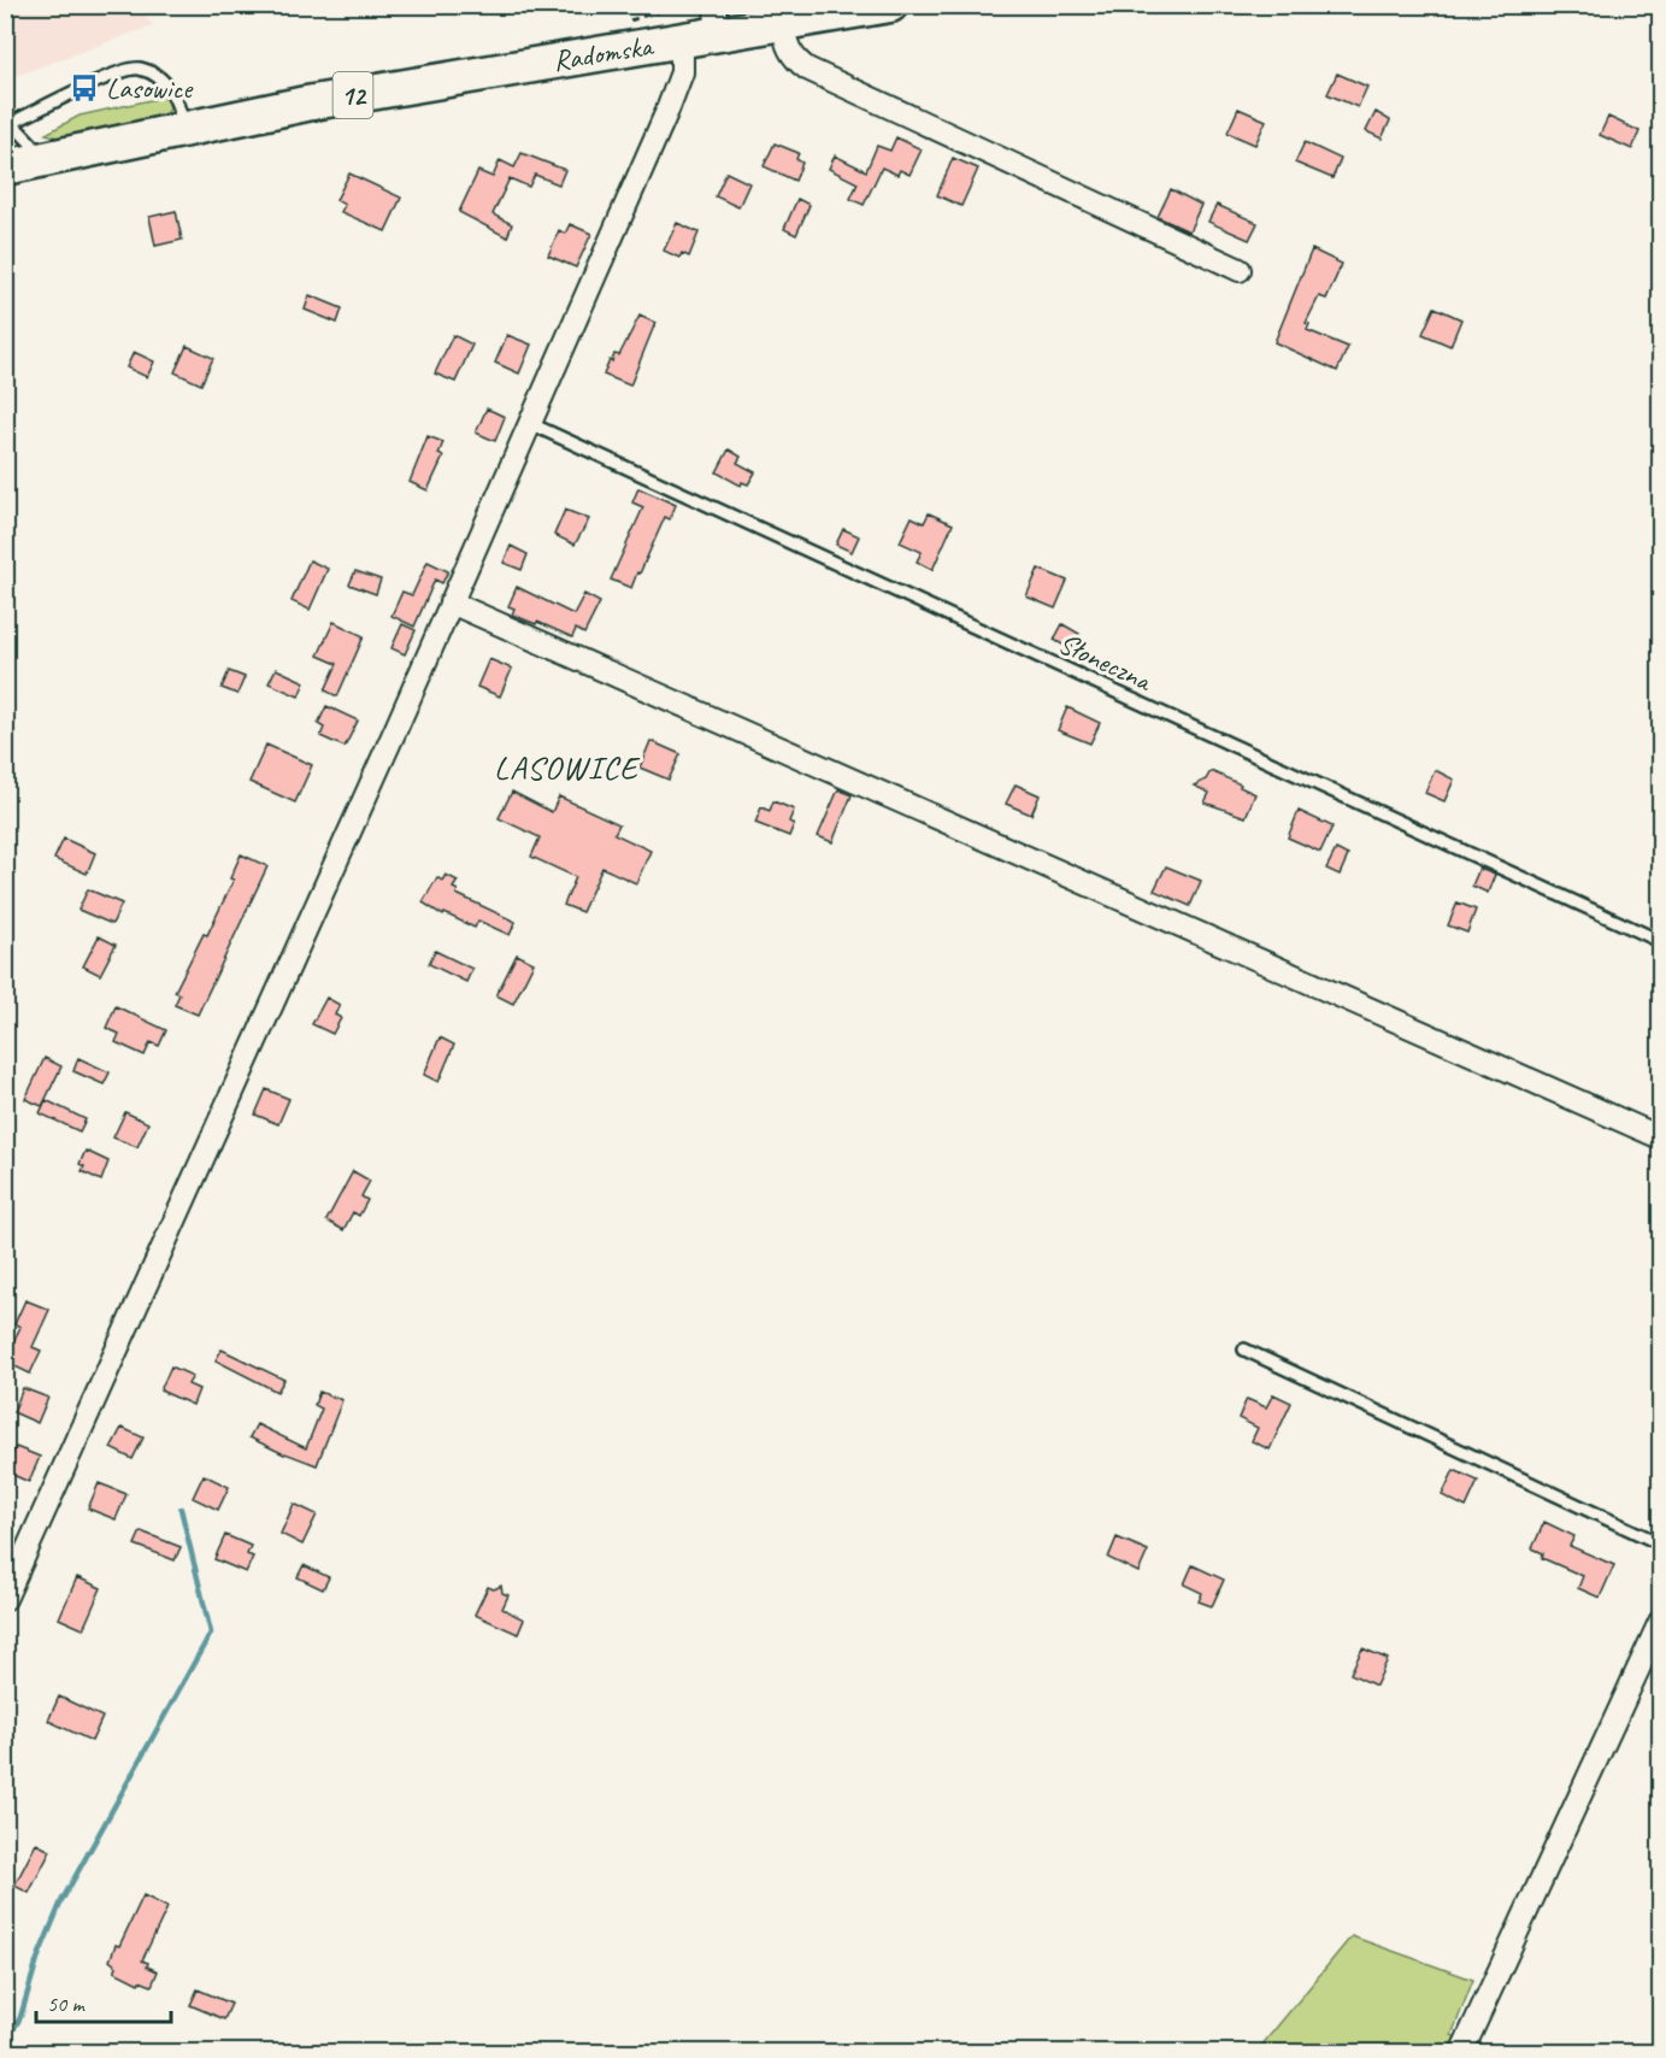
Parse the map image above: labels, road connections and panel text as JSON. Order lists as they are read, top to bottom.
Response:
{
  "streets": {
    "main road": ["Radomska", "12"],
    "lane": ["Słoneczna"]
  },
  "crossings": [
    ["Radomska", "12"]
  ],
  "districts": ["LASOWICE"],
  "places": {
    "bus stop": ["Lasowice"]
  },
  "scale_bar": "50 m"
}
